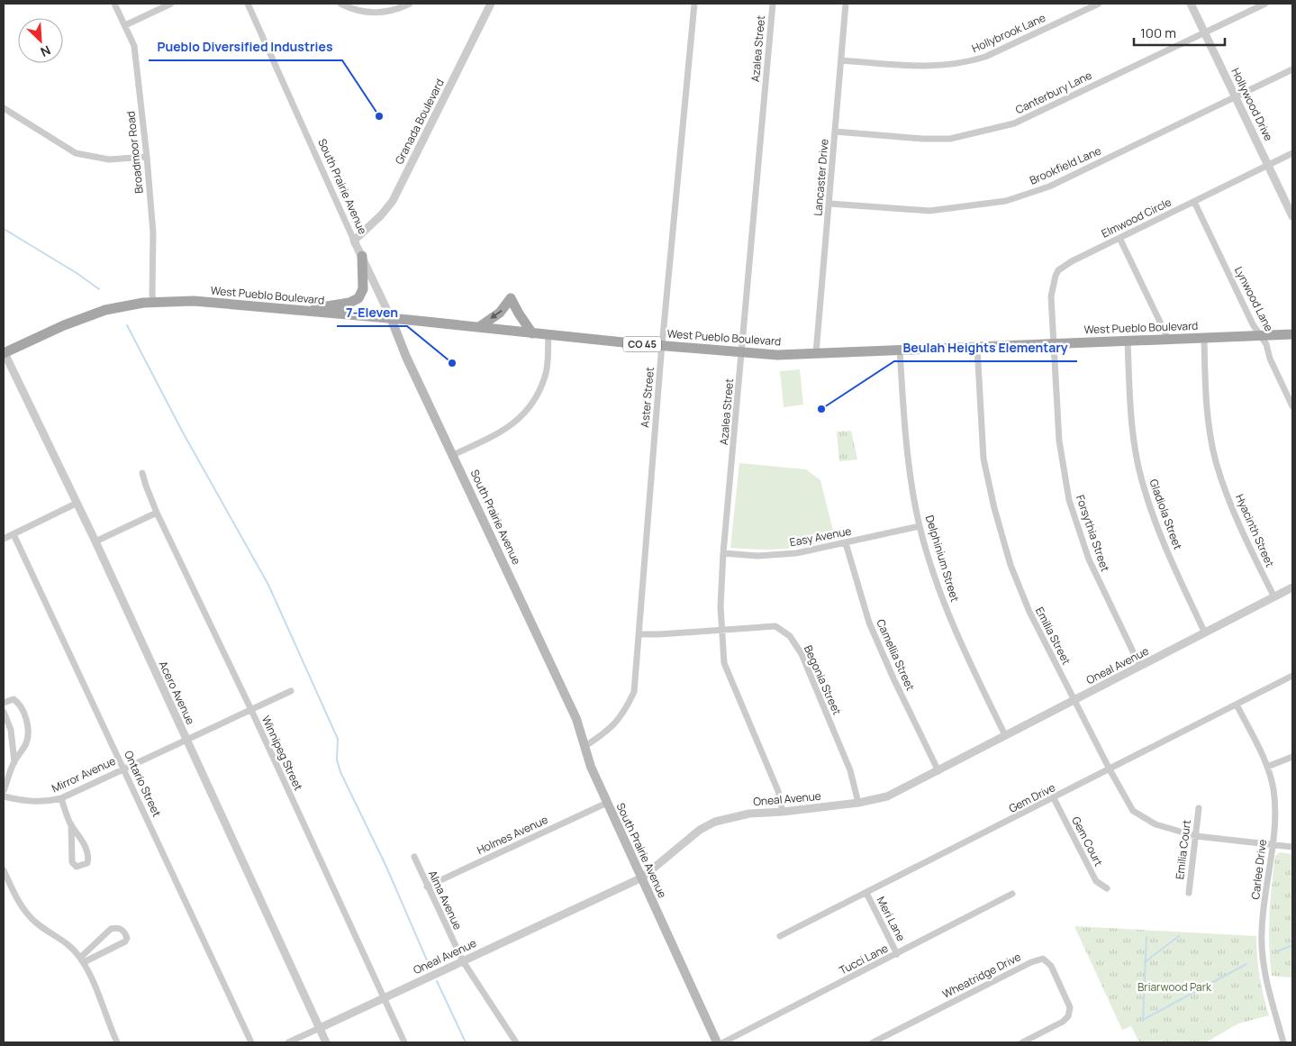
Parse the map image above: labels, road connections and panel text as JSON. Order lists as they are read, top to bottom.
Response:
{
  "streets": {
    "main road": ["South Prairie Avenue", "West Pueblo Boulevard", "CO 45"],
    "street": [
      "Hollybrook Lane",
      "Azalea Street",
      "Canterbury Lane",
      "Hollywood Drive",
      "Granada Boulevard",
      "Broadmoor Road",
      "Brookfield Lane",
      "Lancaster Drive",
      "Elmwood Circle",
      "Lynwood Lane",
      "Aster Street",
      "Gladiola Street",
      "Hyacinth Street",
      "Forsythia Street",
      "Easy Avenue",
      "Delphinium Street",
      "Emilia Street",
      "Camellia Street",
      "Oneal Avenue",
      "Begonia Street",
      "Acero Avenue",
      "Winnipeg Street",
      "Mirror Avenue",
      "Ontario Street",
      "Gem Drive",
      "Holmes Avenue",
      "Gem Court",
      "Emilia Court",
      "Carlee Drive",
      "Alma Avenue",
      "Meri Lane",
      "Tucci Lane",
      "Wheatridge Drive"
    ]
  },
  "crossings": [
    ["Hollybrook Lane", "Lancaster Drive"],
    ["Azalea Street", "West Pueblo Boulevard"],
    ["Azalea Street", "Easy Avenue"],
    ["Azalea Street", "Oneal Avenue"],
    ["Azalea Street", "Begonia Street"],
    ["Canterbury Lane", "Hollywood Drive"],
    ["Canterbury Lane", "Lancaster Drive"],
    ["Hollywood Drive", "Brookfield Lane"],
    ["Hollywood Drive", "Elmwood Circle"],
    ["Granada Boulevard", "South Prairie Avenue"],
    ["Broadmoor Road", "West Pueblo Boulevard"],
    ["Brookfield Lane", "Lancaster Drive"],
    ["Lancaster Drive", "West Pueblo Boulevard"],
    ["South Prairie Avenue", "West Pueblo Boulevard"],
    ["South Prairie Avenue", "Aster Street"],
    ["South Prairie Avenue", "Oneal Avenue"],
    ["South Prairie Avenue", "Holmes Avenue"],
    ["Elmwood Circle", "West Pueblo Boulevard"],
    ["Elmwood Circle", "Lynwood Lane"],
    ["Elmwood Circle", "Forsythia Street"],
    ["West Pueblo Boulevard", "Lynwood Lane"],
    ["West Pueblo Boulevard", "Aster Street"],
    ["West Pueblo Boulevard", "Gladiola Street"],
    ["West Pueblo Boulevard", "Hyacinth Street"],
    ["West Pueblo Boulevard", "Forsythia Street"],
    ["West Pueblo Boulevard", "Delphinium Street"],
    ["West Pueblo Boulevard", "Emilia Street"],
    ["West Pueblo Boulevard", "Acero Avenue"],
    ["Aster Street", "Begonia Street"],
    ["Gladiola Street", "Oneal Avenue"],
    ["Hyacinth Street", "Oneal Avenue"],
    ["Forsythia Street", "Oneal Avenue"],
    ["Easy Avenue", "Delphinium Street"],
    ["Easy Avenue", "Camellia Street"],
    ["Delphinium Street", "Oneal Avenue"],
    ["Emilia Street", "Oneal Avenue"],
    ["Emilia Street", "Gem Drive"],
    ["Emilia Street", "Emilia Court"],
    ["Emilia Street", "Carlee Drive"],
    ["Camellia Street", "Oneal Avenue"],
    ["Oneal Avenue", "Begonia Street"],
    ["Oneal Avenue", "Acero Avenue"],
    ["Oneal Avenue", "Winnipeg Street"],
    ["Oneal Avenue", "Alma Avenue"],
    ["Acero Avenue", "Mirror Avenue"],
    ["Winnipeg Street", "Mirror Avenue"],
    ["Mirror Avenue", "Ontario Street"],
    ["Gem Drive", "Gem Court"],
    ["Gem Drive", "Carlee Drive"],
    ["Gem Drive", "Meri Lane"],
    ["Holmes Avenue", "Alma Avenue"],
    ["Meri Lane", "Tucci Lane"]
  ],
  "parks": ["Briarwood Park"],
  "places": ["Pueblo Diversified Industries", "7-Eleven", "Beulah Heights Elementary"],
  "scale_bar": "100 m",
  "north": "bottom right"
}
